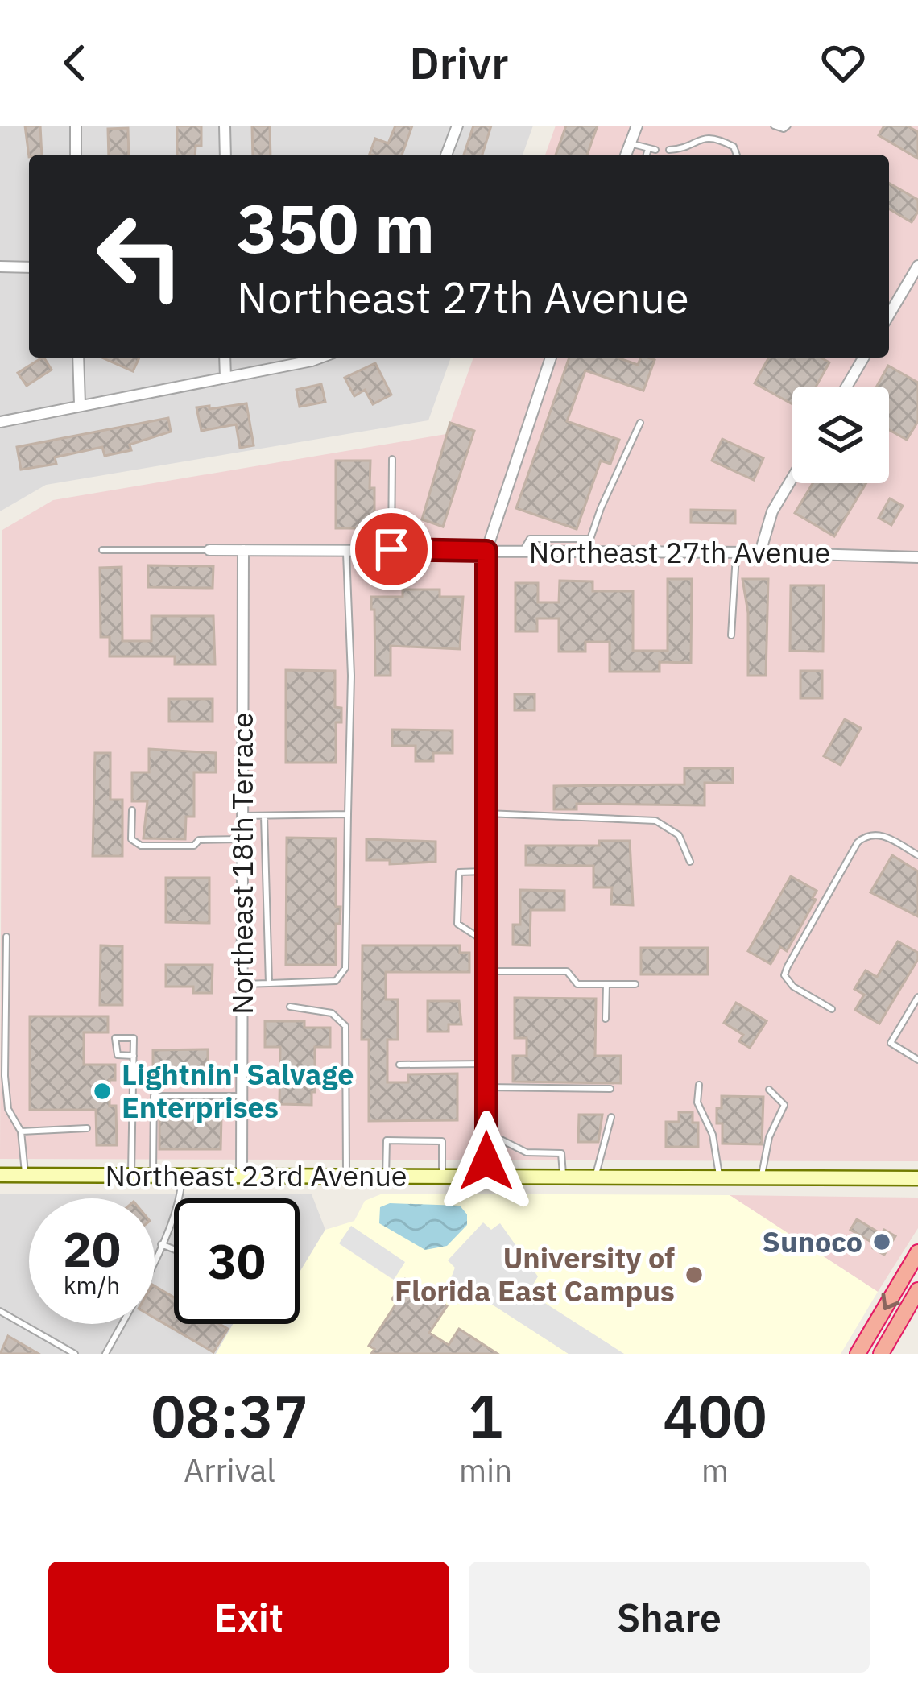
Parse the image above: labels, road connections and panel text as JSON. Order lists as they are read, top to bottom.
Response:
{
  "streets": {
    "main road": ["Northeast 23rd Avenue"],
    "street": ["Northeast 27th Avenue", "Northeast 18th Terrace"]
  },
  "crossings": [
    ["Northeast 27th Avenue", "Northeast 18th Terrace"],
    ["Northeast 18th Terrace", "Northeast 23rd Avenue"]
  ],
  "places": ["Lightnin' Salvage Enterprises", "Sunoco", "University of Florida East Campus"],
  "page": {
    "header": "Drivr",
    "turn": ["350 m", "Northeast 27th Avenue"],
    "speed": "20 km/h",
    "limit": "30",
    "eta": [
      "08:37",
      "Arrival",
      "1",
      "min",
      "400",
      "m"
    ],
    "buttons": ["Exit", "Share"]
  }
}
